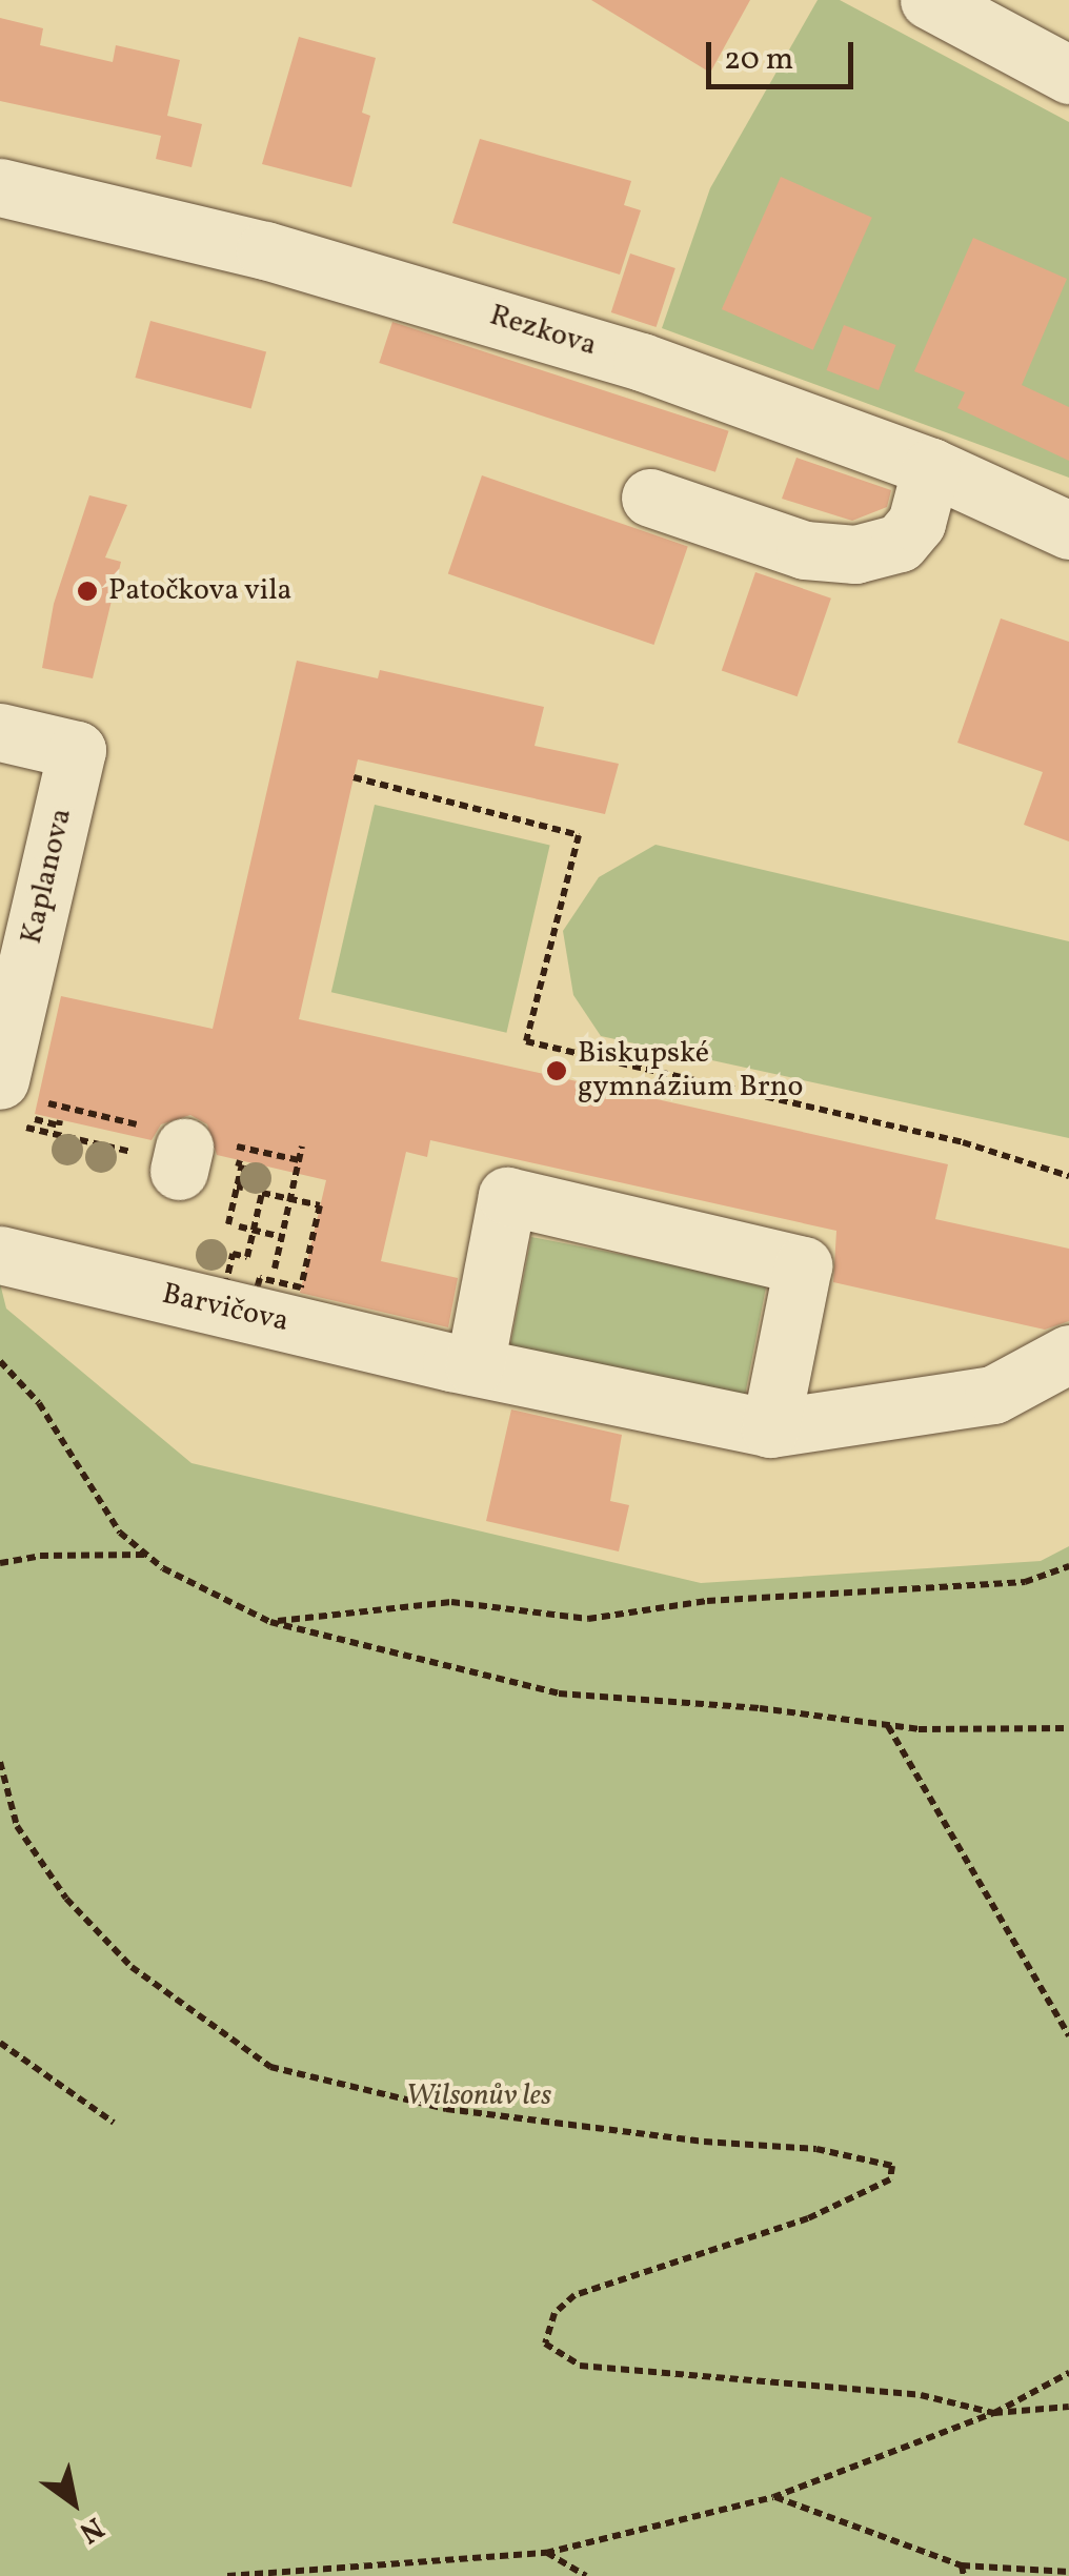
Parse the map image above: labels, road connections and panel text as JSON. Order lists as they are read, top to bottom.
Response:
{
  "streets": {
    "street": ["Rezkova", "Kaplanova", "Barvičova"]
  },
  "parks": ["Wilsonův les"],
  "places": ["Patočkova vila", "Biskupské gymnázium Brno"],
  "scale_bar": "20 m",
  "north": "bottom right"
}
